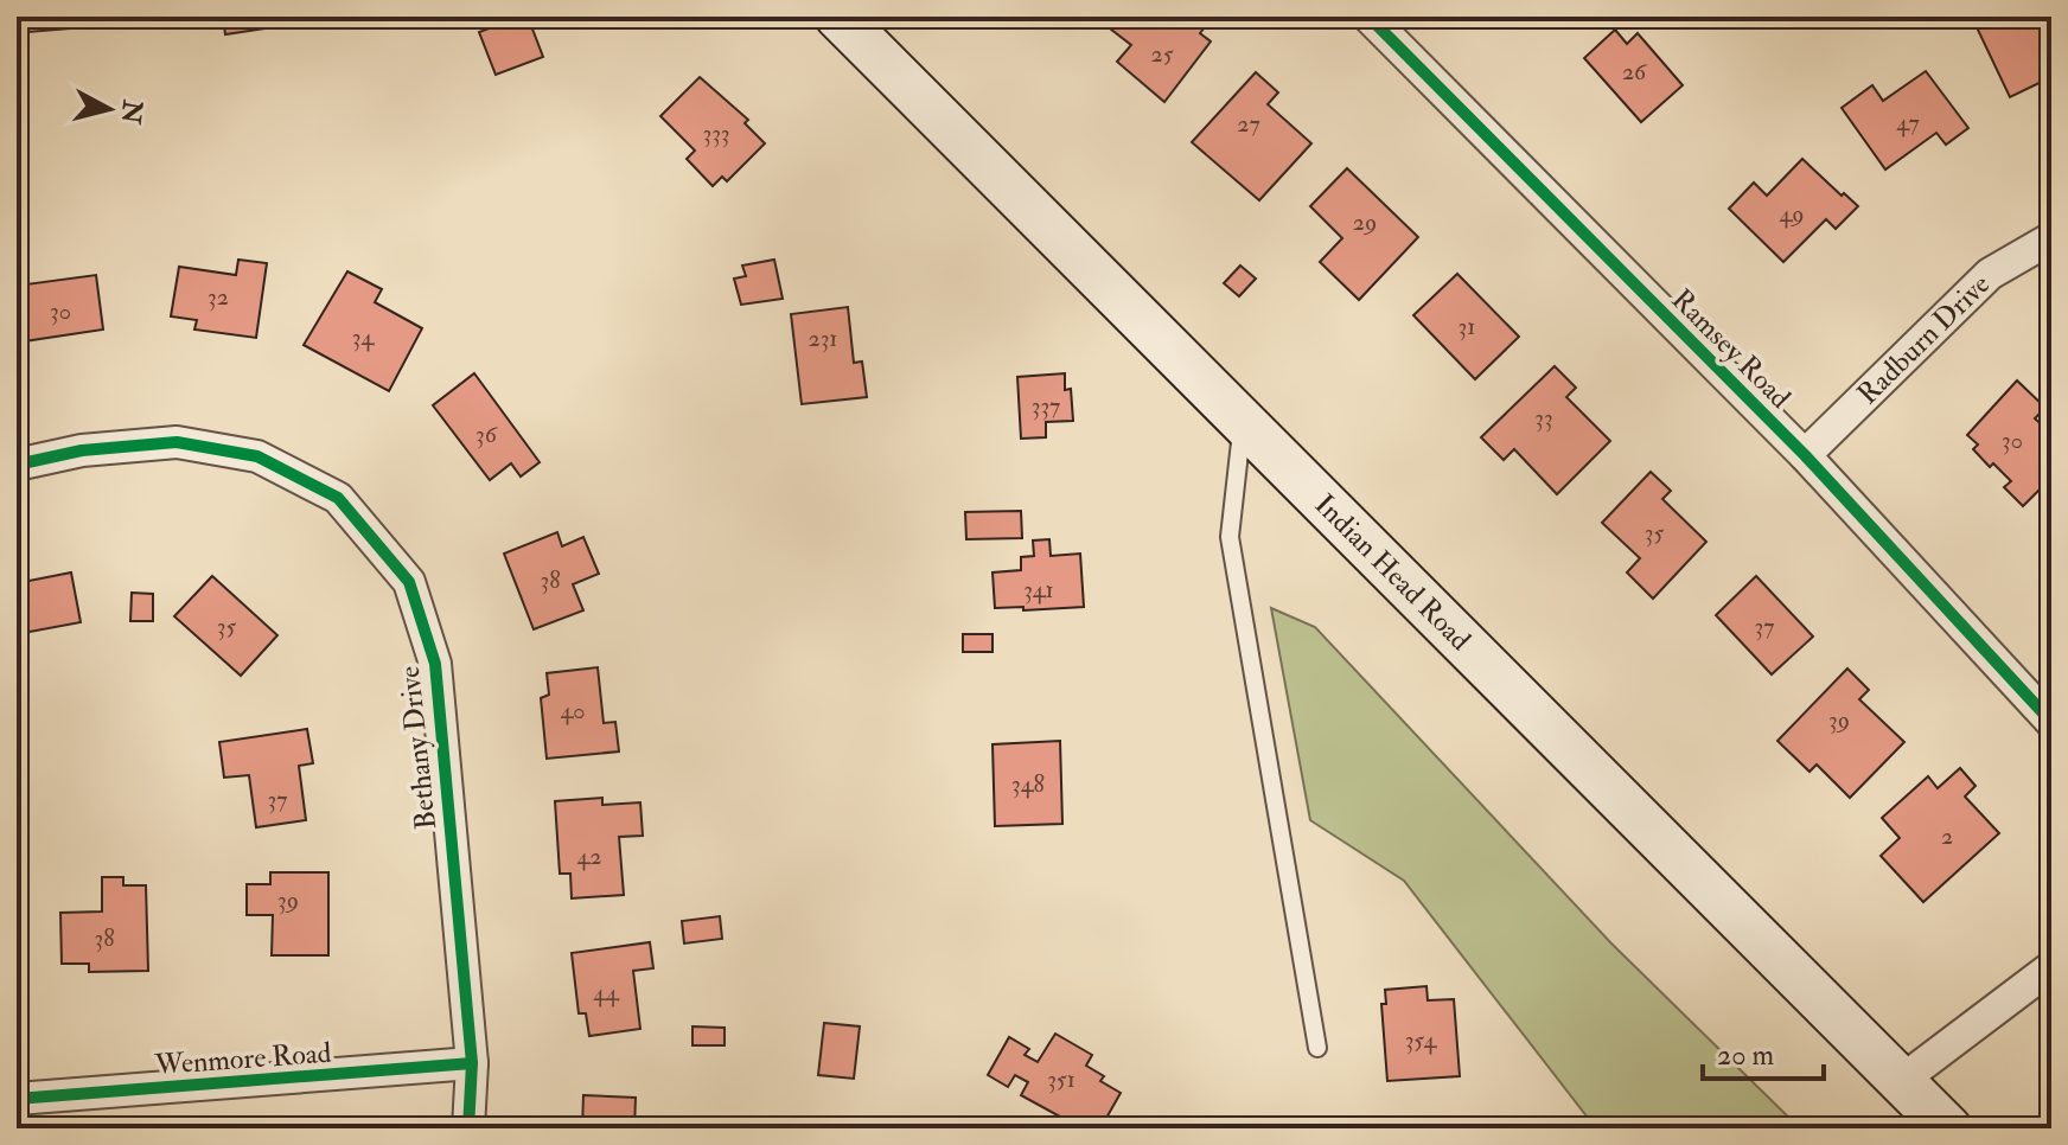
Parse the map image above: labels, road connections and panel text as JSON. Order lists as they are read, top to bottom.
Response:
{
  "streets": {
    "main road": ["Indian Head Road"],
    "street": [
      "Radburn Drive",
      "Ramsey Road",
      "Bethany Drive",
      "Wenmore Road"
    ]
  },
  "crossings": [
    ["Radburn Drive", "Ramsey Road"],
    ["Bethany Drive", "Wenmore Road"]
  ],
  "house_numbers": [
    "25",
    "26",
    "47",
    "27",
    "333",
    "49",
    "29",
    "32",
    "30",
    "31",
    "34",
    "231",
    "337",
    "33",
    "36",
    "30",
    "35",
    "38",
    "341",
    "35",
    "37",
    "40",
    "39",
    "348",
    "37",
    "2",
    "42",
    "39",
    "38",
    "44",
    "354",
    "351"
  ],
  "scale_bar": "20 m",
  "north": "right"
}
